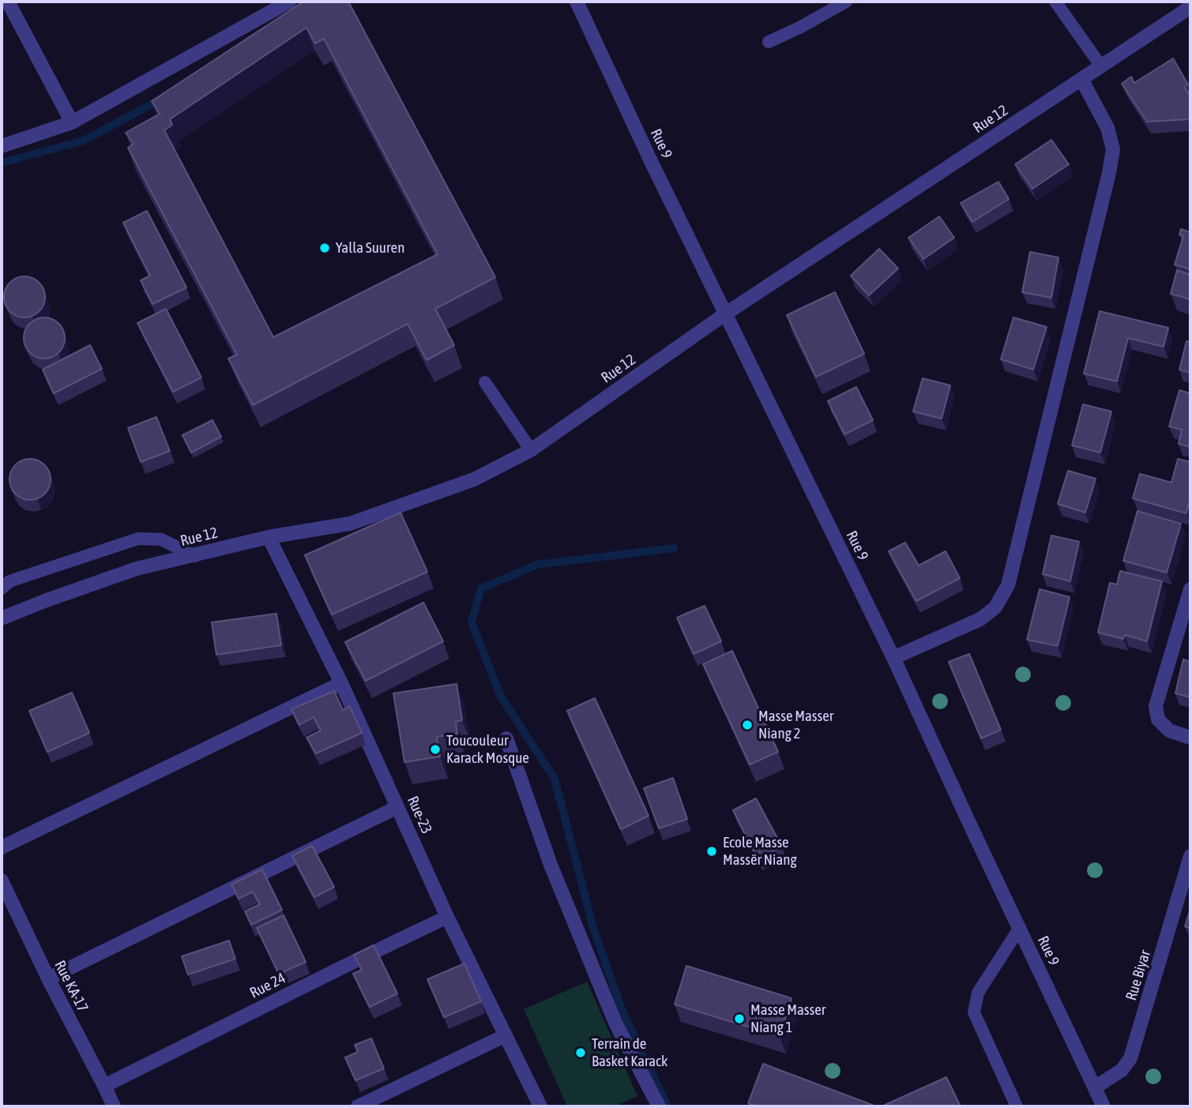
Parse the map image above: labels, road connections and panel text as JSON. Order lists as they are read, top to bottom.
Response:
{
  "streets": {
    "street": [
      "Rue 12",
      "Rue 9",
      "Rue-23",
      "Rue Biyar",
      "Rue 24",
      "Rue KA-17"
    ]
  },
  "crossings": [
    ["Rue 12", "Rue 9"],
    ["Rue 12", "Rue-23"],
    ["Rue 9", "Rue Biyar"],
    ["Rue-23", "Rue 24"],
    ["Rue 24", "Rue KA-17"]
  ],
  "places": [
    "Yalla Suuren",
    "Masse Masser Niang 2",
    "Toucouleur Karack Mosque",
    "Ecole Masse Massër Niang",
    "Masse Masser Niang 1",
    "Terrain de Basket Karack"
  ]
}
